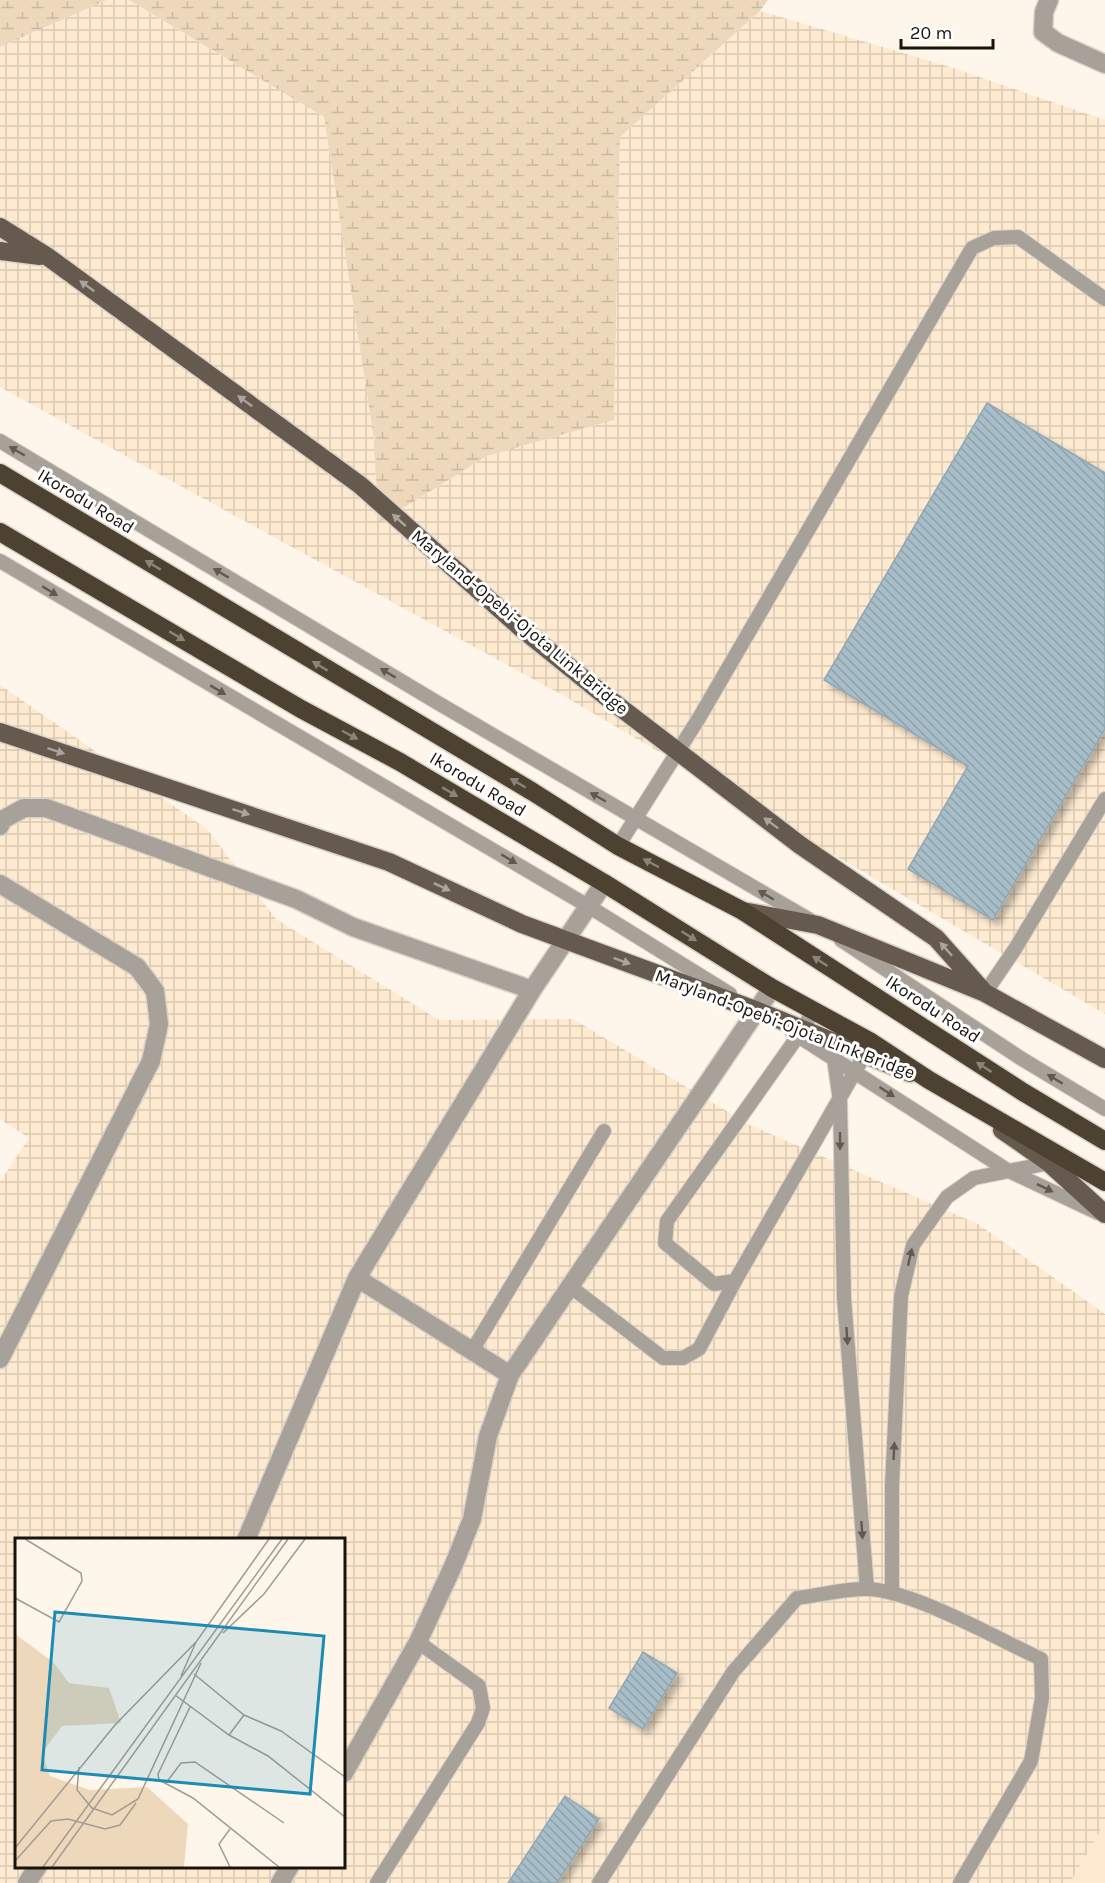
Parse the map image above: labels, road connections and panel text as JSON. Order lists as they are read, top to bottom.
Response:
{
  "streets": {
    "highway": ["Ikorodu Road"],
    "main road": ["Maryland-Opebi-Ojota Link Bridge"]
  },
  "crossings": [
    ["Ikorodu Road", "Maryland-Opebi-Ojota Link Bridge"]
  ],
  "scale_bar": "20 m"
}
